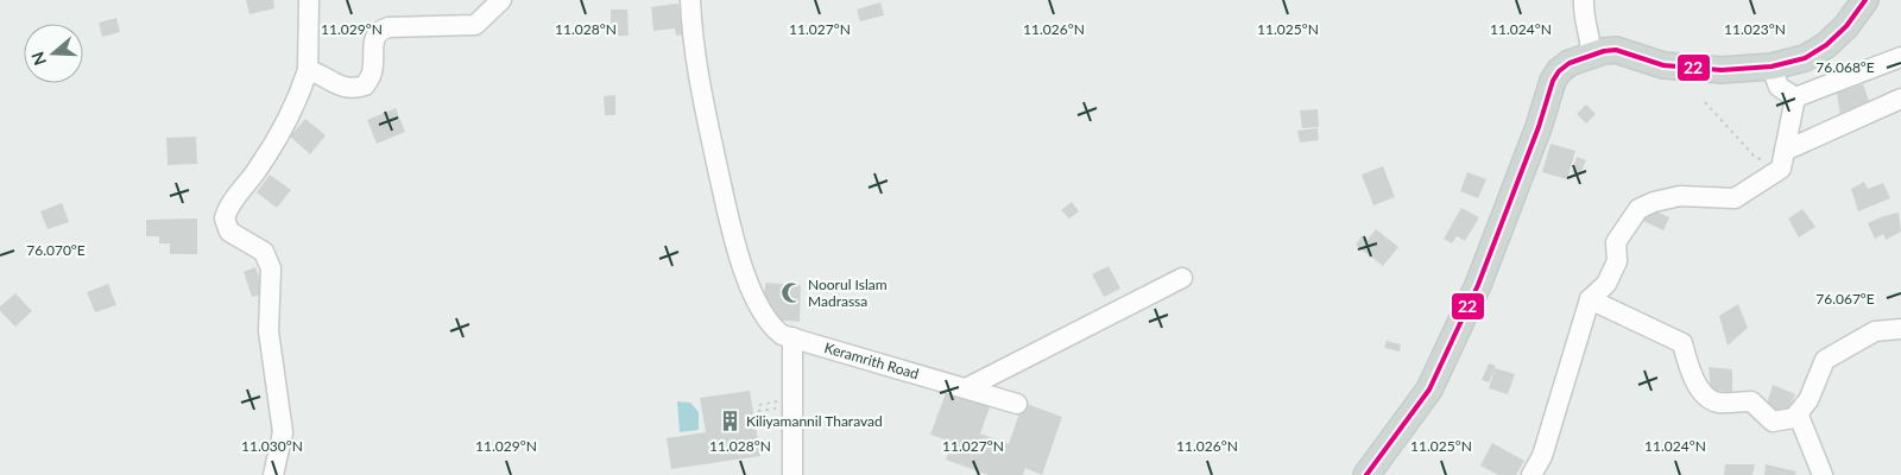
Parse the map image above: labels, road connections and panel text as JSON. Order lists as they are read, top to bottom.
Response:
{
  "streets": {
    "street": ["Keramrith Road"]
  },
  "places": {
    "mosque": ["Noorul Islam Madrassa"],
    "building": ["Kiliyamannil Tharavad"]
  },
  "lines": ["transit line 22"],
  "north": "left",
  "coordinates": [
    "11.029°N",
    "11.028°N",
    "11.027°N",
    "11.026°N",
    "11.025°N",
    "11.024°N",
    "11.023°N",
    "76.068°E",
    "76.070°E",
    "76.067°E",
    "11.030°N"
  ]
}
